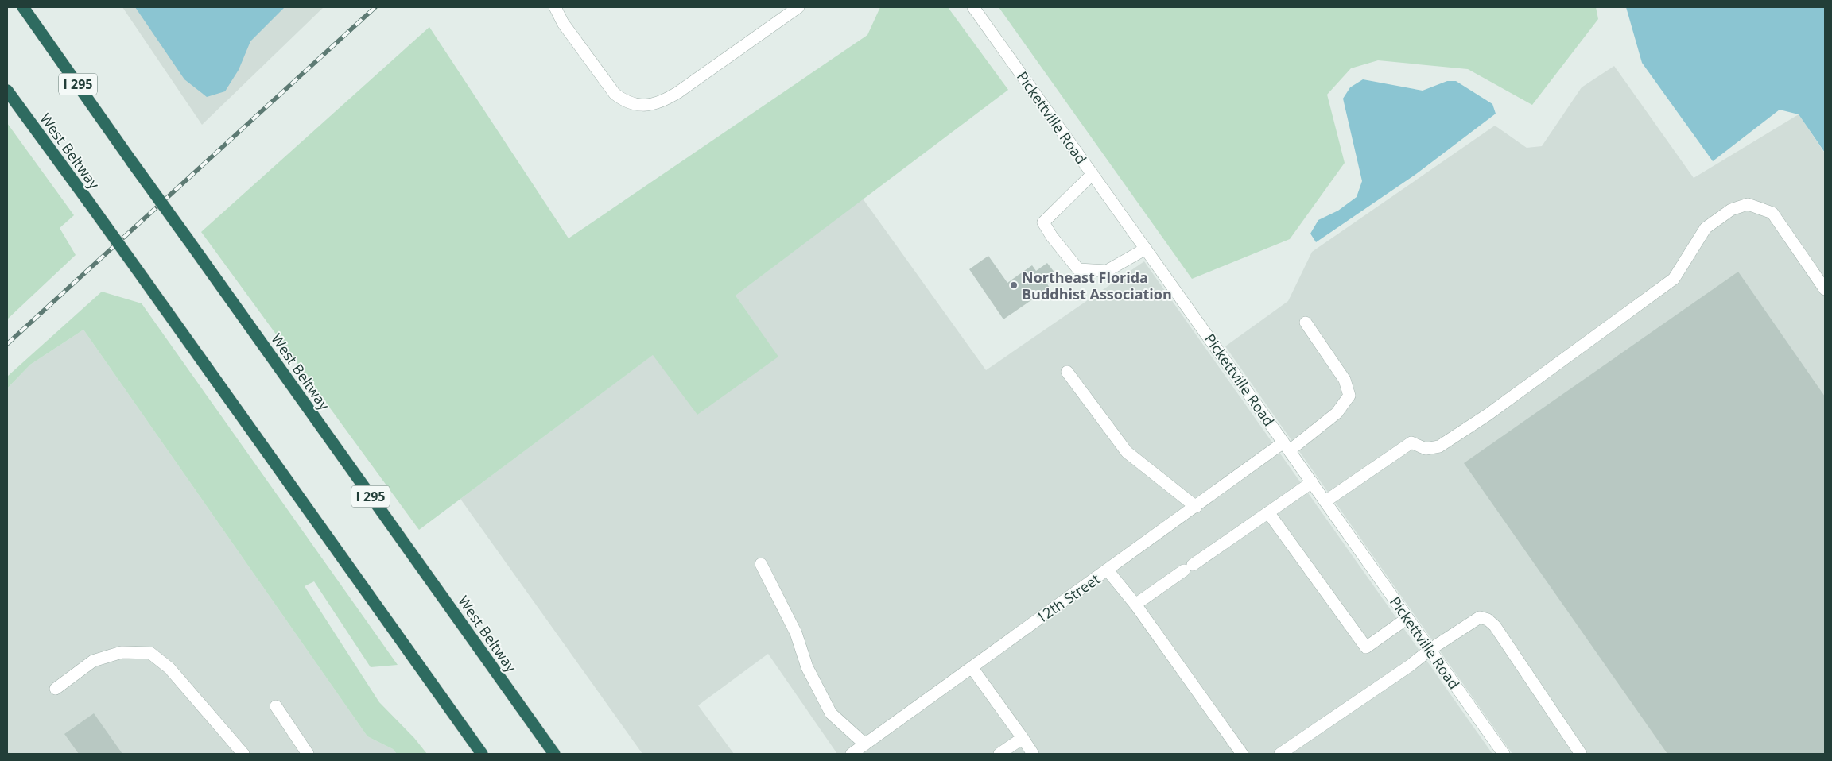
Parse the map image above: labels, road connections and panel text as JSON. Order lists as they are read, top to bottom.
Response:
{
  "streets": {
    "highway": ["I 295", "West Beltway"],
    "street": ["Pickettville Road", "12th Street"]
  },
  "crossings": [
    ["Pickettville Road", "12th Street"]
  ],
  "places": ["Northeast Florida Buddhist Association"]
}
